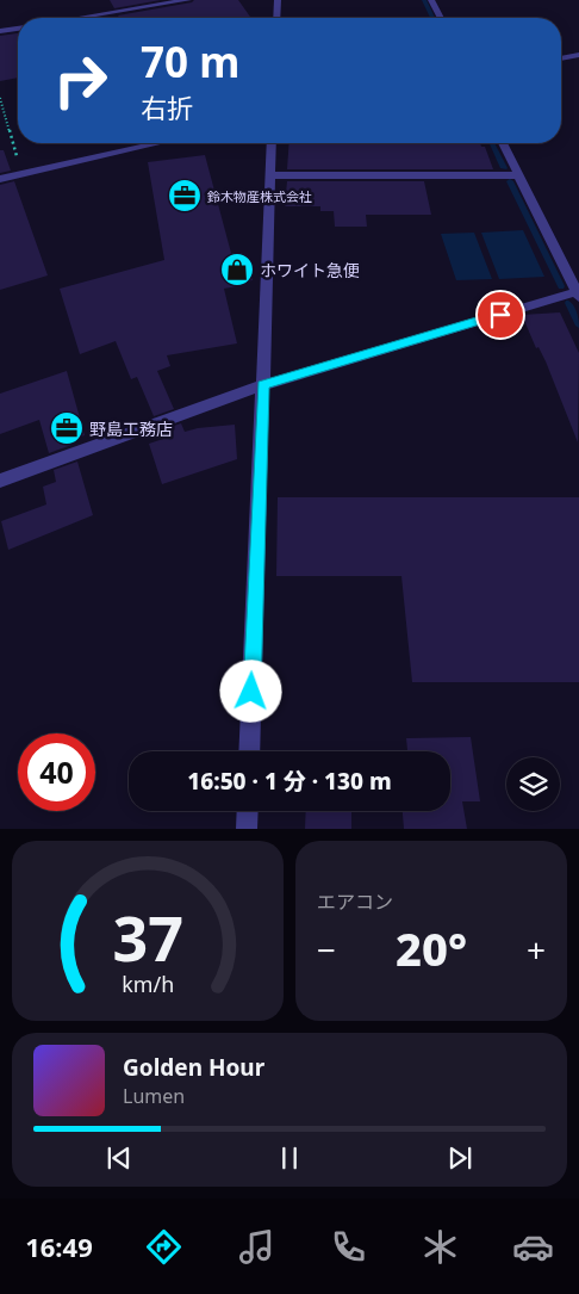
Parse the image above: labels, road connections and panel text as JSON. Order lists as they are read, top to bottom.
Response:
{
  "places": {
    "office": ["鈴木物産株式会社", "野島工務店"],
    "shop": ["ホワイト急便"]
  },
  "page": {
    "turn": ["70 m", "右折"],
    "limit": "40",
    "trip": "16:50 · 1 分 · 130 m",
    "tile": "エアコン",
    "heat": ["−", "20°", "+"],
    "song": ["Golden Hour", "Lumen"],
    "tabs": "16:49",
    "gauge": ["37", "km/h"]
  }
}
